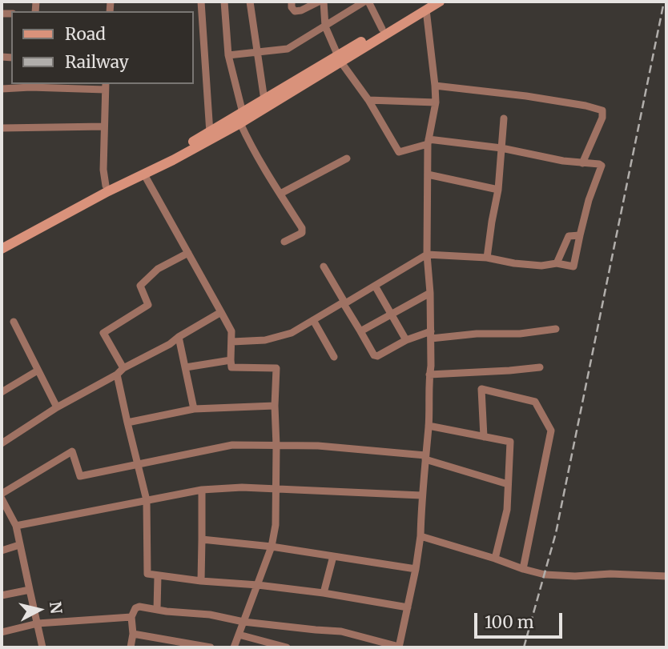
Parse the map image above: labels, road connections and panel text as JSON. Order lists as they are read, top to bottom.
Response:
{
  "legend": ["Road", "Railway"],
  "scale_bar": "100 m",
  "north": "right"
}
